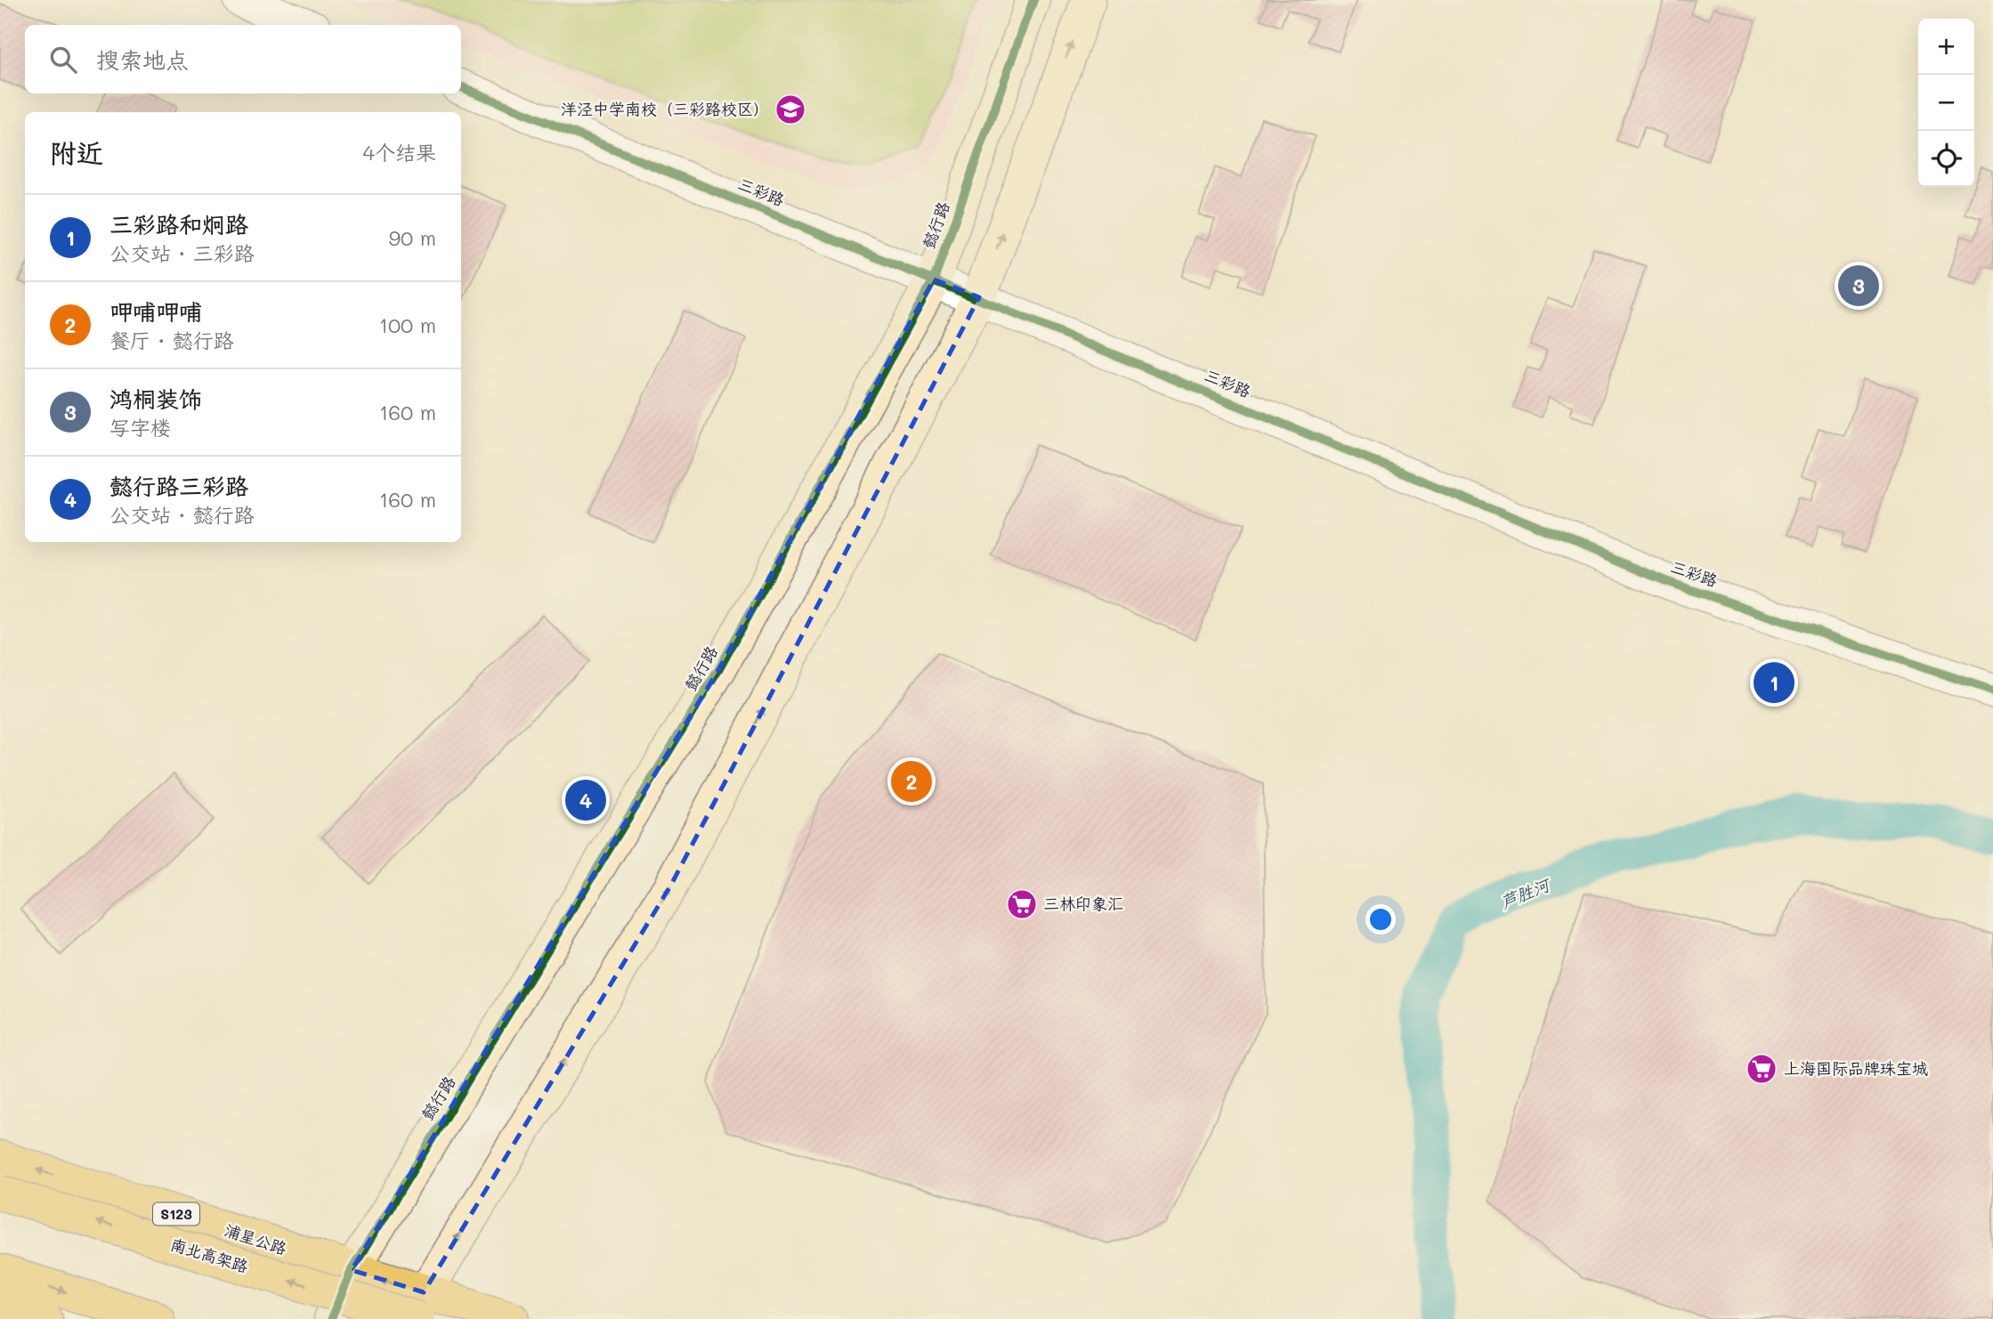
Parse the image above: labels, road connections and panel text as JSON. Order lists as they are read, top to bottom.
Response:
{
  "streets": {
    "main road": ["S123", "浦星公路", "南北高架路"],
    "street": ["三彩路", "懿行路"]
  },
  "crossings": [
    ["三彩路", "懿行路"],
    ["懿行路", "浦星公路"],
    ["浦星公路", "南北高架路"]
  ],
  "water": ["芦胜河"],
  "places": {
    "school or university": ["洋泾中学南校（三彩路校区）"],
    "supermarket": ["三林印象汇", "上海国际品牌珠宝城"]
  },
  "page": {
    "map_buttons": ["+", "−"],
    "search": "搜索地点",
    "heading": ["附近", "4个结果"],
    "list": [
      {
        "mark": "1",
        "name": "三彩路和炯路",
        "note": "公交站 · 三彩路",
        "value": "90 m"
      },
      {
        "mark": "2",
        "name": "呷哺呷哺",
        "note": "餐厅 · 懿行路",
        "value": "100 m"
      },
      {
        "mark": "3",
        "name": "鸿桐装饰",
        "note": "写字楼",
        "value": "160 m"
      },
      {
        "mark": "4",
        "name": "懿行路三彩路",
        "note": "公交站 · 懿行路",
        "value": "160 m"
      }
    ],
    "pins": [
      "3",
      "1",
      "2",
      "4"
    ]
  }
}
